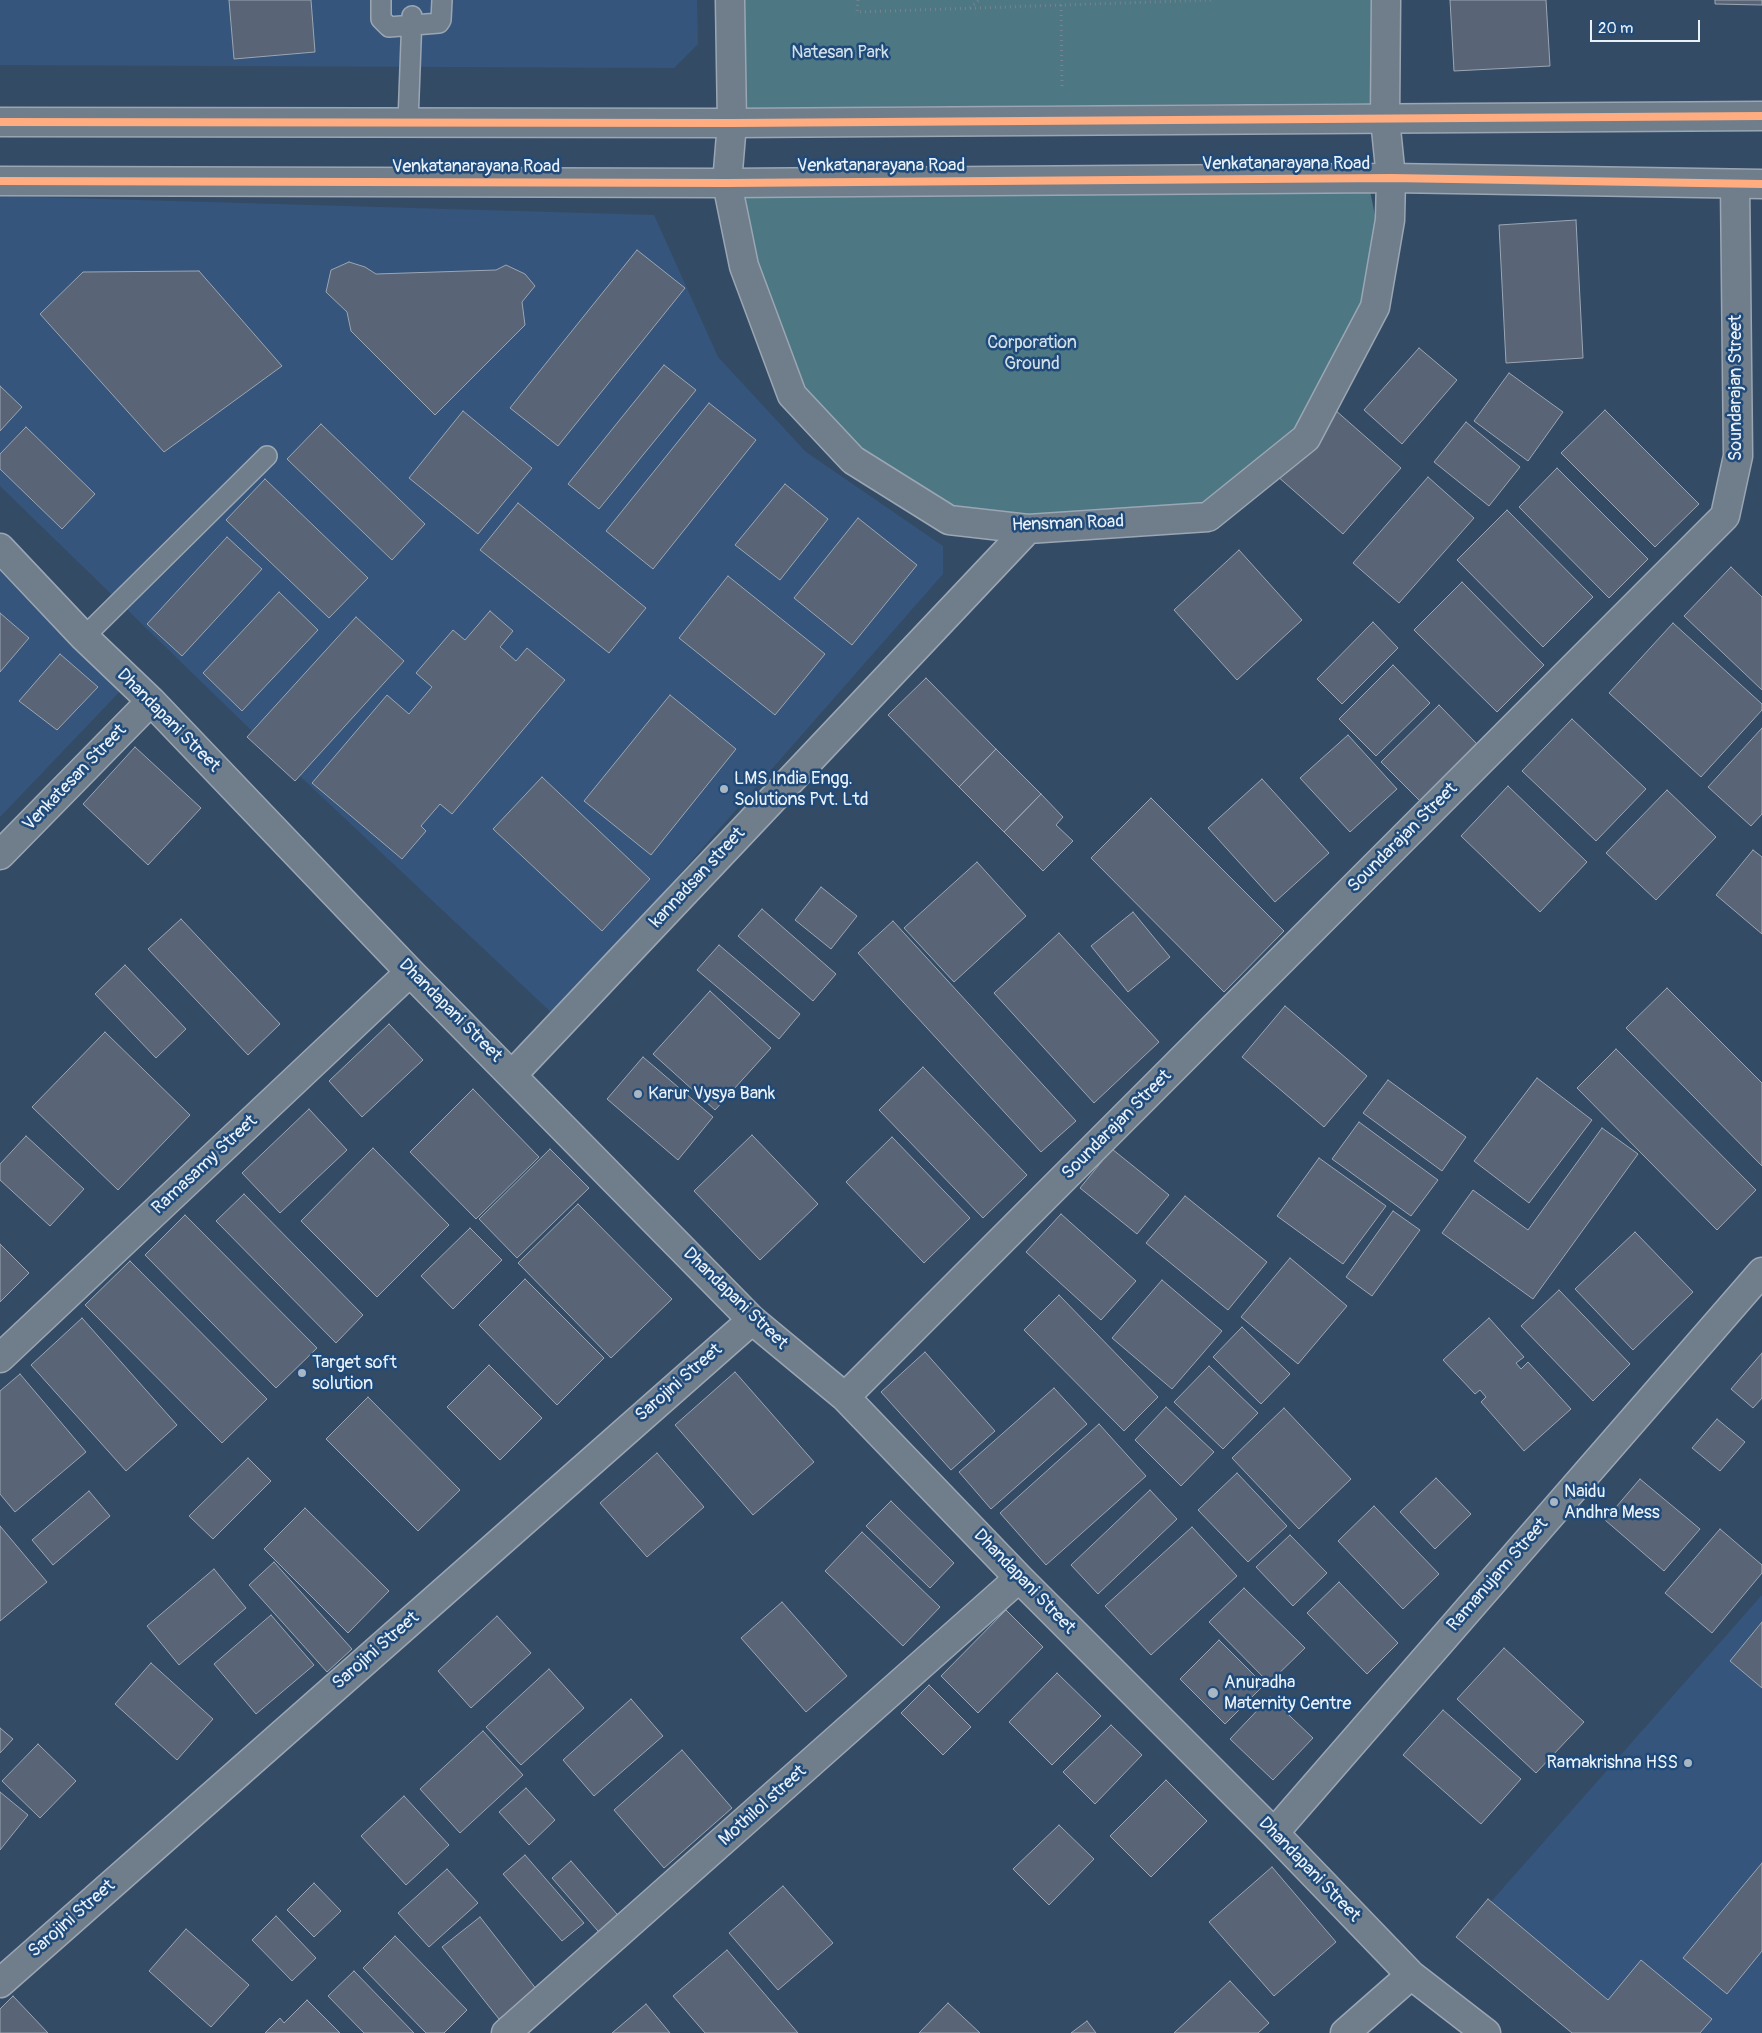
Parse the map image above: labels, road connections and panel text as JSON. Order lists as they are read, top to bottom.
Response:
{
  "streets": {
    "street": [
      "Venkatanarayana Road",
      "Soundarajan Street",
      "Hensman Road",
      "Dhandapani Street",
      "Venkatesan Street",
      "kannadsan street",
      "Ramasamy Street",
      "Sarojini Street",
      "Ramanujam Street",
      "Mothilol street"
    ]
  },
  "crossings": [
    ["Venkatanarayana Road", "Soundarajan Street"],
    ["Venkatanarayana Road", "Hensman Road"],
    ["Soundarajan Street", "Dhandapani Street"],
    ["Hensman Road", "kannadsan street"],
    ["Dhandapani Street", "Venkatesan Street"],
    ["Dhandapani Street", "kannadsan street"],
    ["Dhandapani Street", "Ramasamy Street"],
    ["Dhandapani Street", "Sarojini Street"],
    ["Dhandapani Street", "Ramanujam Street"],
    ["Dhandapani Street", "Mothilol street"]
  ],
  "parks": ["Natesan Park", "Corporation Ground"],
  "places": [
    "LMS India Engg. Solutions Pvt. Ltd",
    "Karur Vysya Bank",
    "Target soft solution",
    "Naidu Andhra Mess",
    "Anuradha Maternity Centre",
    "Ramakrishna HSS"
  ],
  "scale_bar": "20 m"
}
